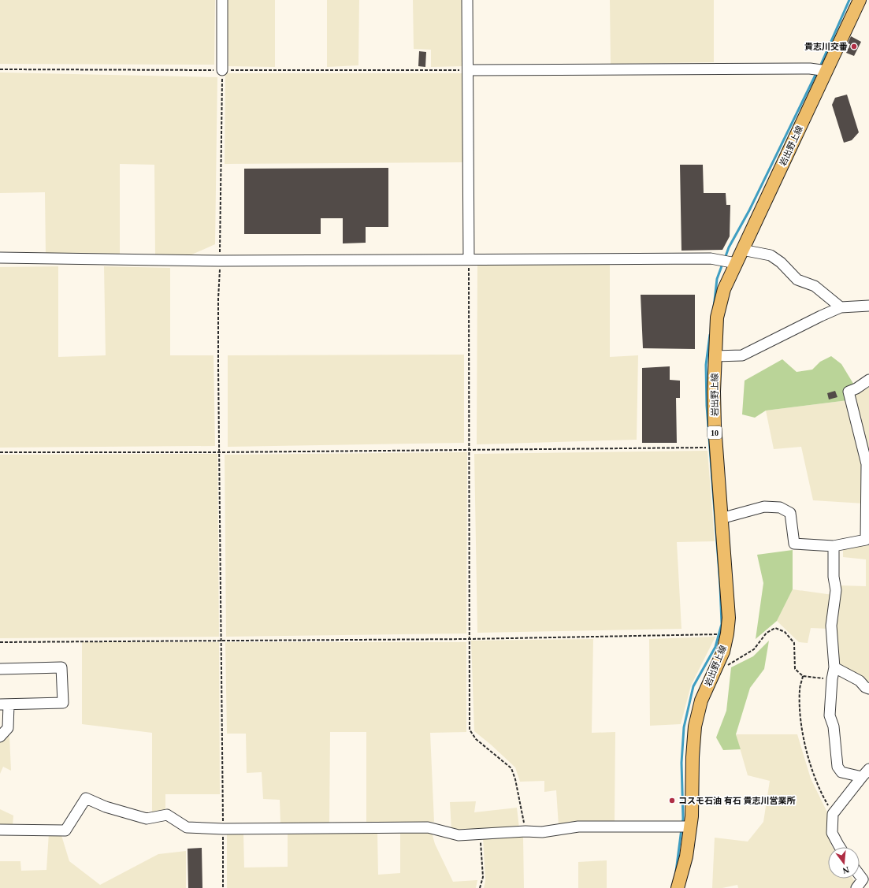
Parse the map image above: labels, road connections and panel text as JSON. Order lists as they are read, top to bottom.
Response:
{
  "streets": {
    "main road": ["岩出野上線", "10"]
  },
  "places": ["貴志川交番", "コスモ石油 有石 貴志川営業所"],
  "north": "bottom"
}
